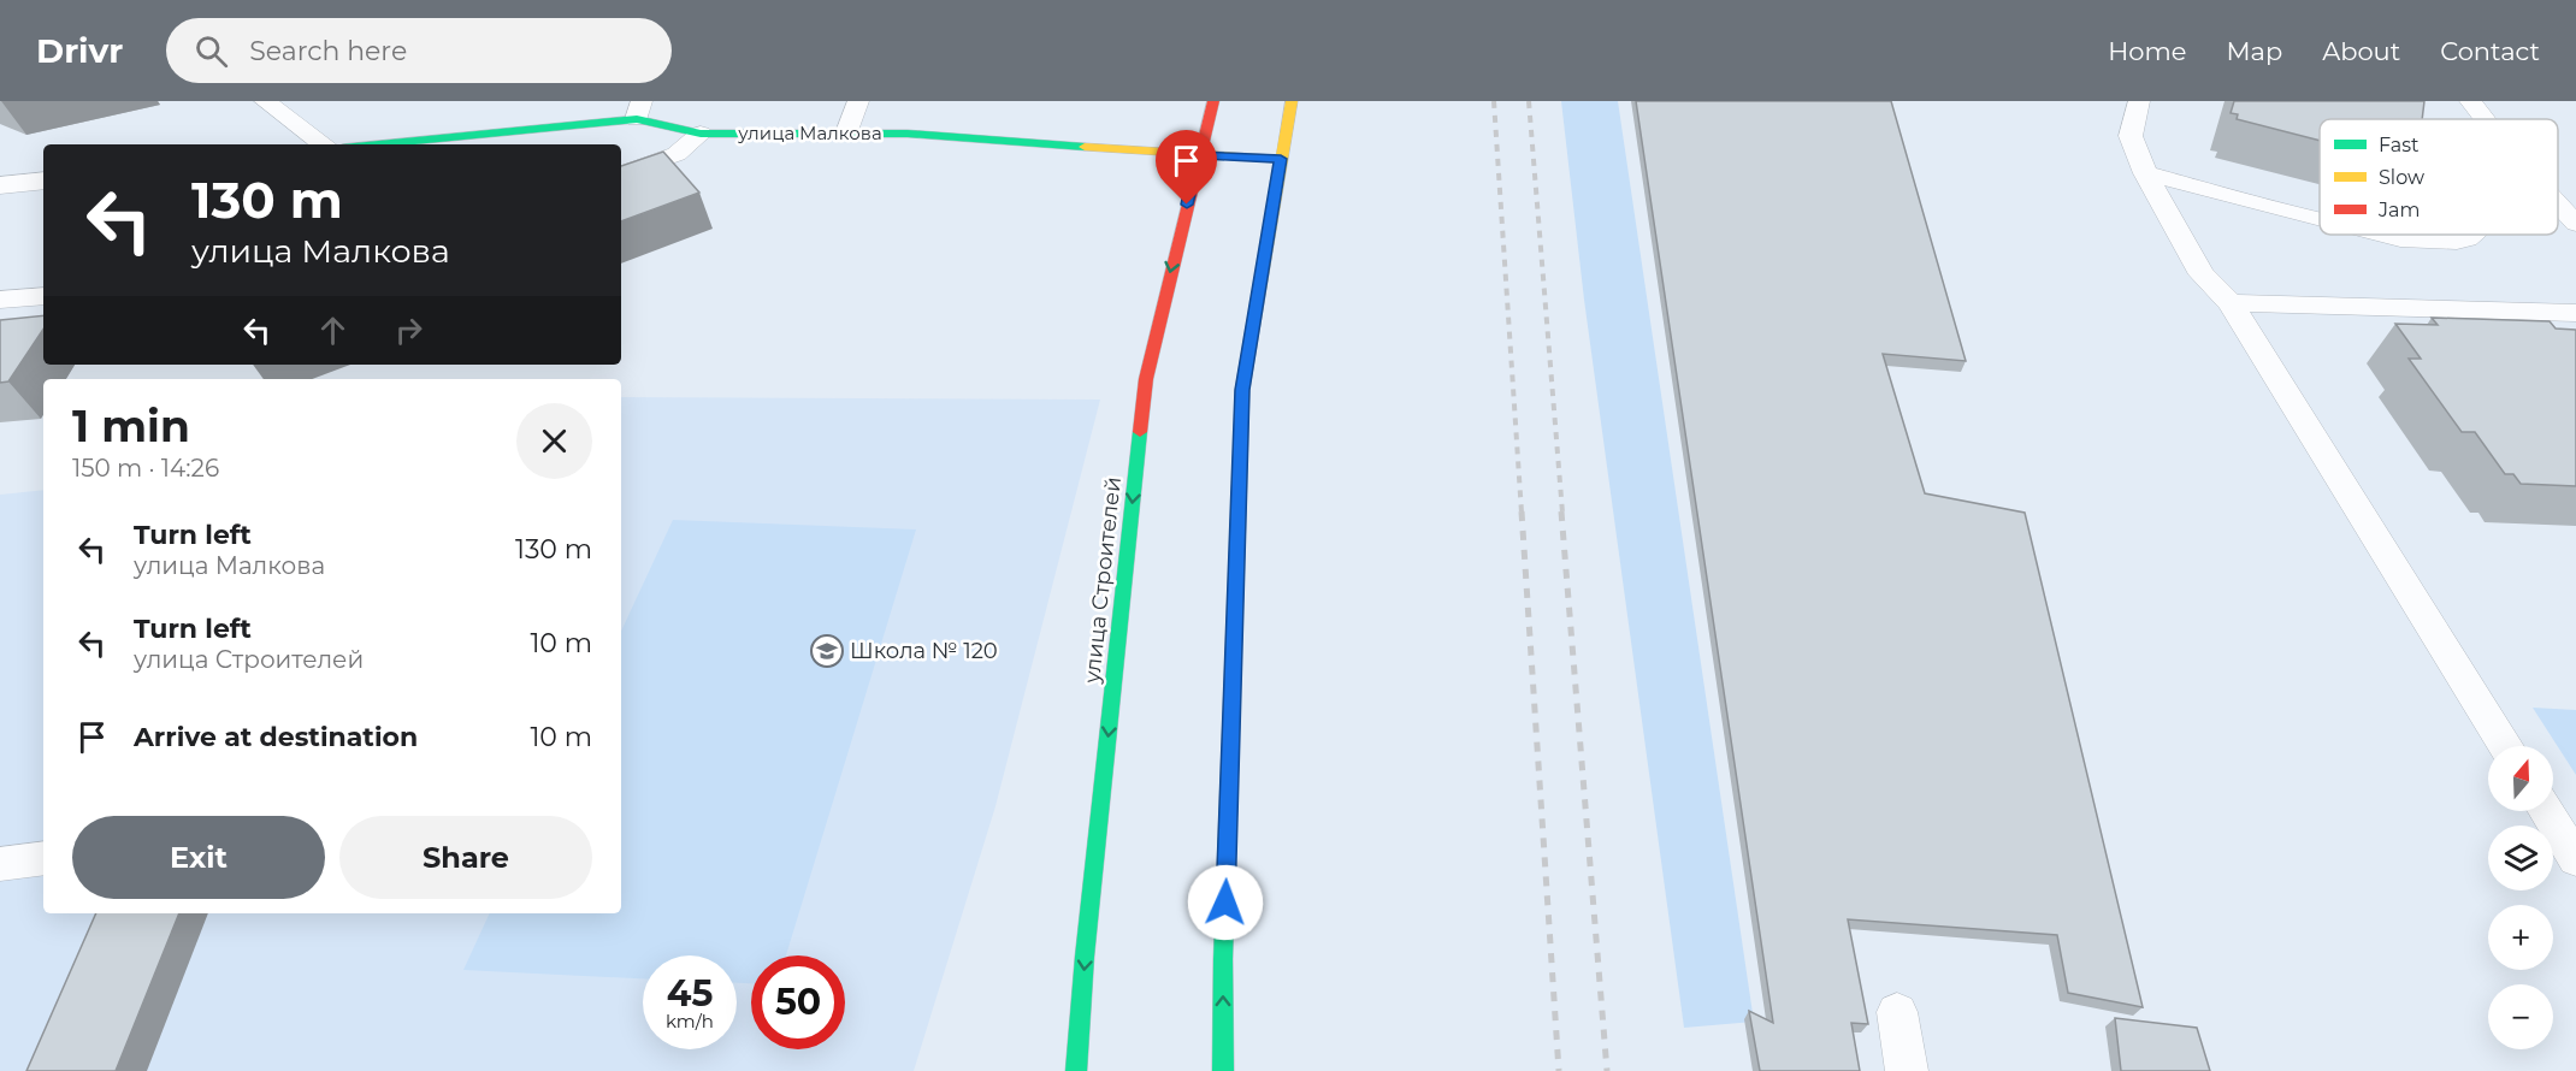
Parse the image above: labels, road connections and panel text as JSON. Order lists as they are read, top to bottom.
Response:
{
  "streets": {
    "main road": ["улица Малкова", "улица Строителей"]
  },
  "crossings": [
    ["улица Малкова", "улица Строителей"]
  ],
  "places": {
    "school or university": ["Школа № 120"]
  },
  "legend": ["Fast", "Slow", "Jam"],
  "north": "top",
  "page": {
    "header": "Drivr",
    "search": "Search here",
    "nav": [
      "Home",
      "Map",
      "About",
      "Contact"
    ],
    "turn": ["130 m", "улица Малкова"],
    "heading": ["1 min", "150 m · 14:26"],
    "list": [
      {
        "name": "Turn left",
        "note": "улица Малкова",
        "value": "130 m"
      },
      {
        "name": "Turn left",
        "note": "улица Строителей",
        "value": "10 m"
      },
      {
        "name": "Arrive at destination",
        "value": "10 m"
      }
    ],
    "map_buttons": ["+", "−"],
    "buttons": ["Exit", "Share"],
    "speed": "45 km/h",
    "limit": "50"
  }
}
